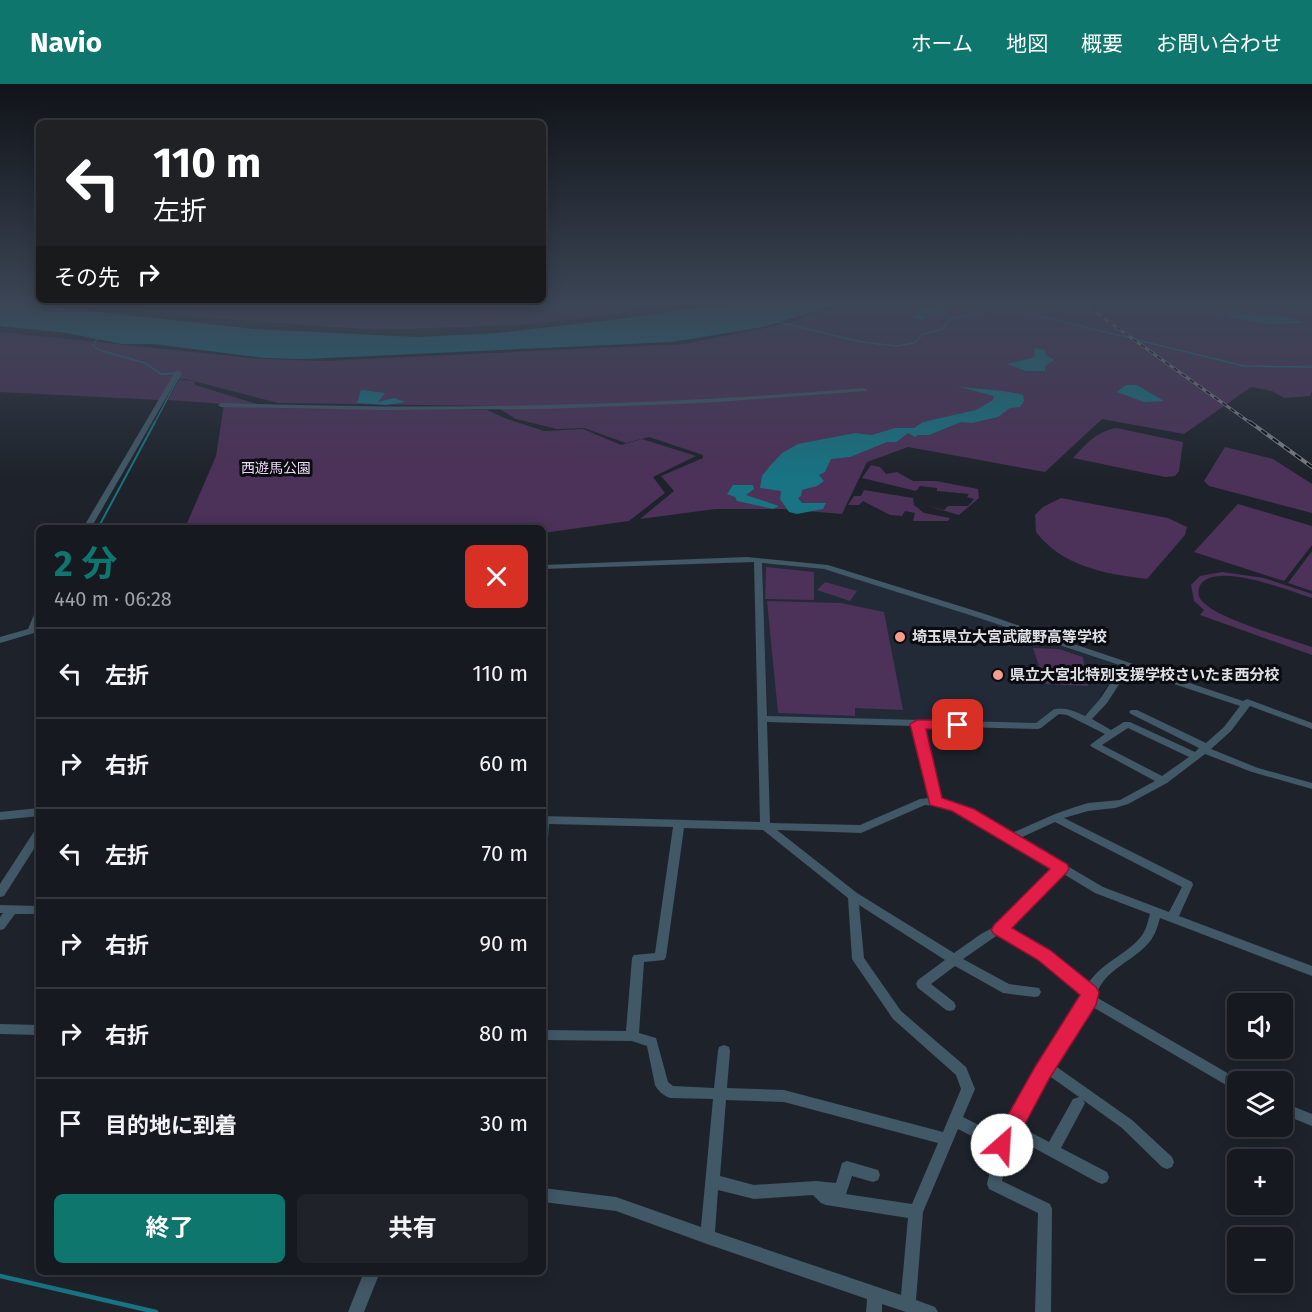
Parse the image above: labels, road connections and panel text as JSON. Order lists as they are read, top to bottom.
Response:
{
  "parks": ["西遊馬公園"],
  "places": ["埼玉県立大宮武蔵野高等学校", "県立大宮北特別支援学校さいたま西分校"],
  "page": {
    "header": "Navio",
    "nav": [
      "ホーム",
      "地図",
      "概要",
      "お問い合わせ"
    ],
    "turn": ["110 m", "左折"],
    "then": "その先",
    "heading": ["2 分", "440 m · 06:28"],
    "list": [
      {
        "name": "左折",
        "value": "110 m"
      },
      {
        "name": "右折",
        "value": "60 m"
      },
      {
        "name": "左折",
        "value": "70 m"
      },
      {
        "name": "右折",
        "value": "90 m"
      },
      {
        "name": "右折",
        "value": "80 m"
      },
      {
        "name": "目的地に到着",
        "value": "30 m"
      }
    ],
    "map_buttons": ["+", "−"],
    "buttons": ["終了", "共有"]
  }
}
